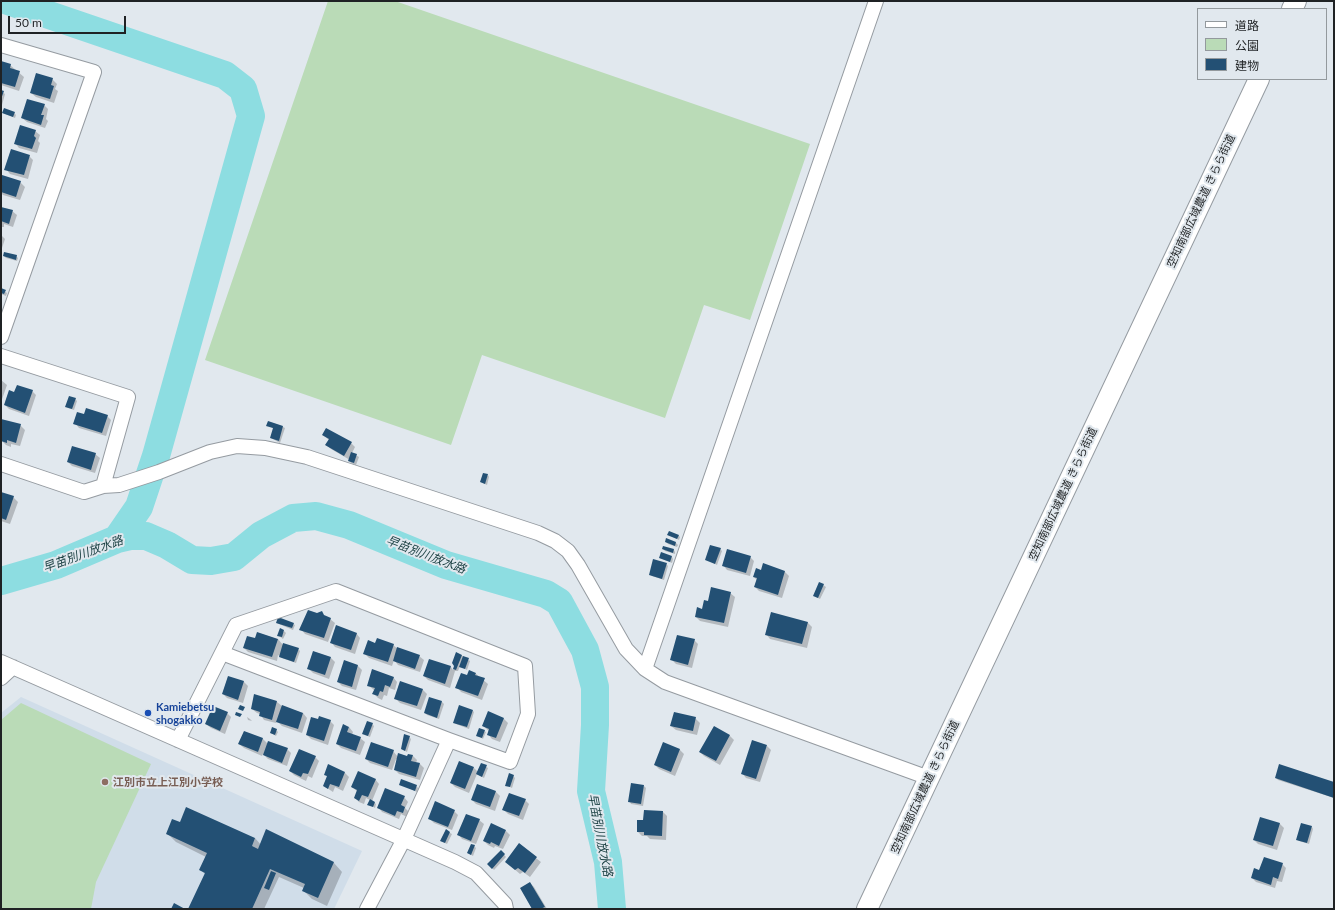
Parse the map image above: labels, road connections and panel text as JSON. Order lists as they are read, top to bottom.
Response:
{
  "streets": {
    "street": ["空知南部広域農道 きらら街道"]
  },
  "water": ["早苗別川放水路"],
  "places": ["Kamiebetsu shogakko", "江別市立上江別小学校"],
  "legend": ["道路", "公園", "建物"],
  "scale_bar": "50 m"
}
